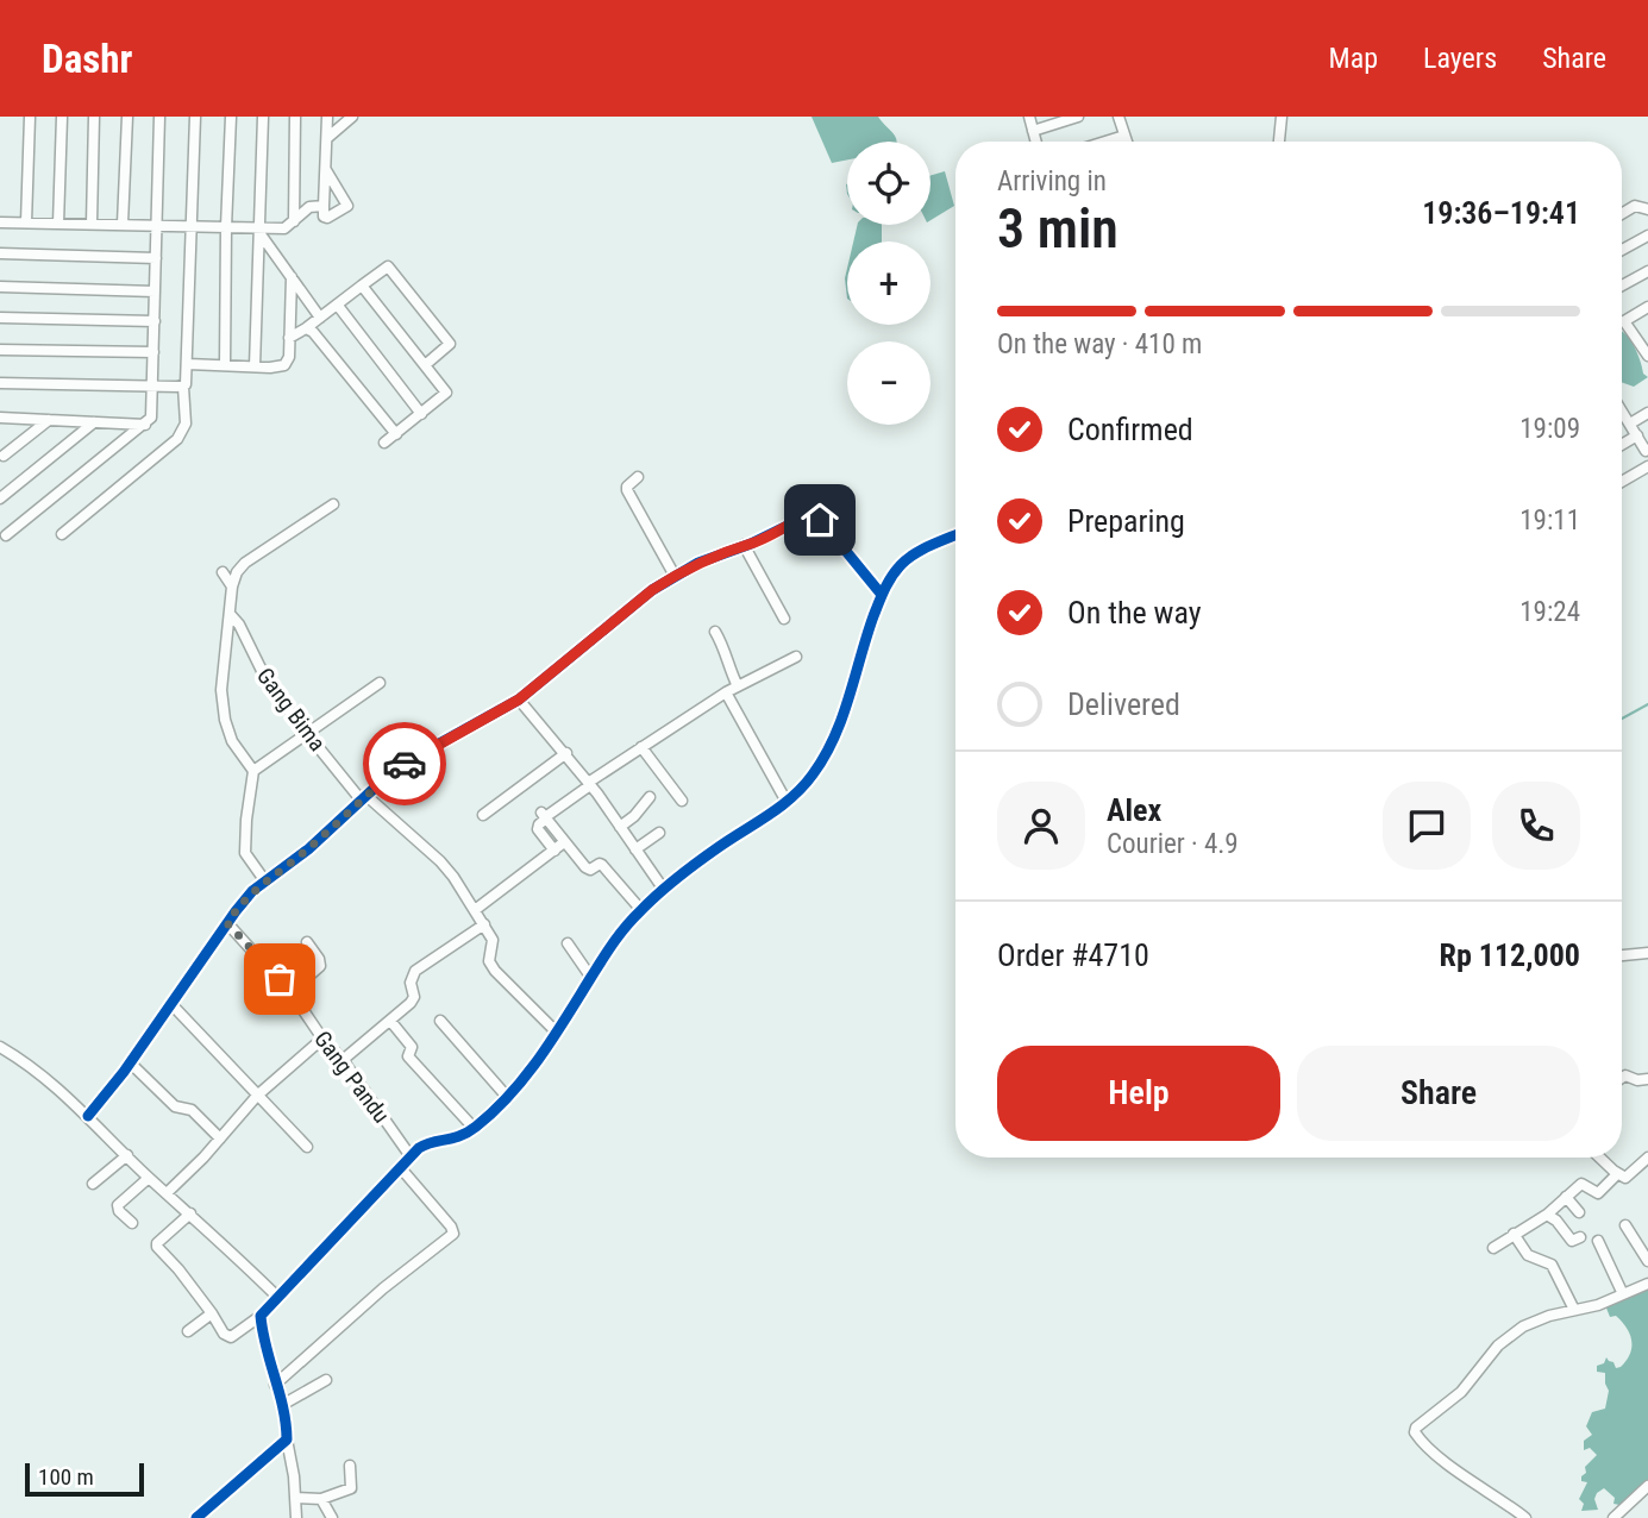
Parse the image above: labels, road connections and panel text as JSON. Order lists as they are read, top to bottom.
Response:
{
  "streets": {
    "street": ["Gang Bima", "Gang Pandu"]
  },
  "scale_bar": "100 m",
  "page": {
    "header": "Dashr",
    "nav": ["Map", "Layers", "Share"],
    "map_buttons": ["+", "−"],
    "heading": ["3 min", "Arriving in", "19:36–19:41"],
    "panel": [
      "Alex",
      "Courier · 4.9",
      "Order #4710",
      "Rp 112,000"
    ],
    "bar": "On the way · 410 m",
    "list": [
      ["Confirmed", "19:09"],
      ["Preparing", "19:11"],
      ["On the way", "19:24"],
      "Delivered"
    ],
    "buttons": ["Help", "Share"],
    "scale": "100 m"
  }
}
